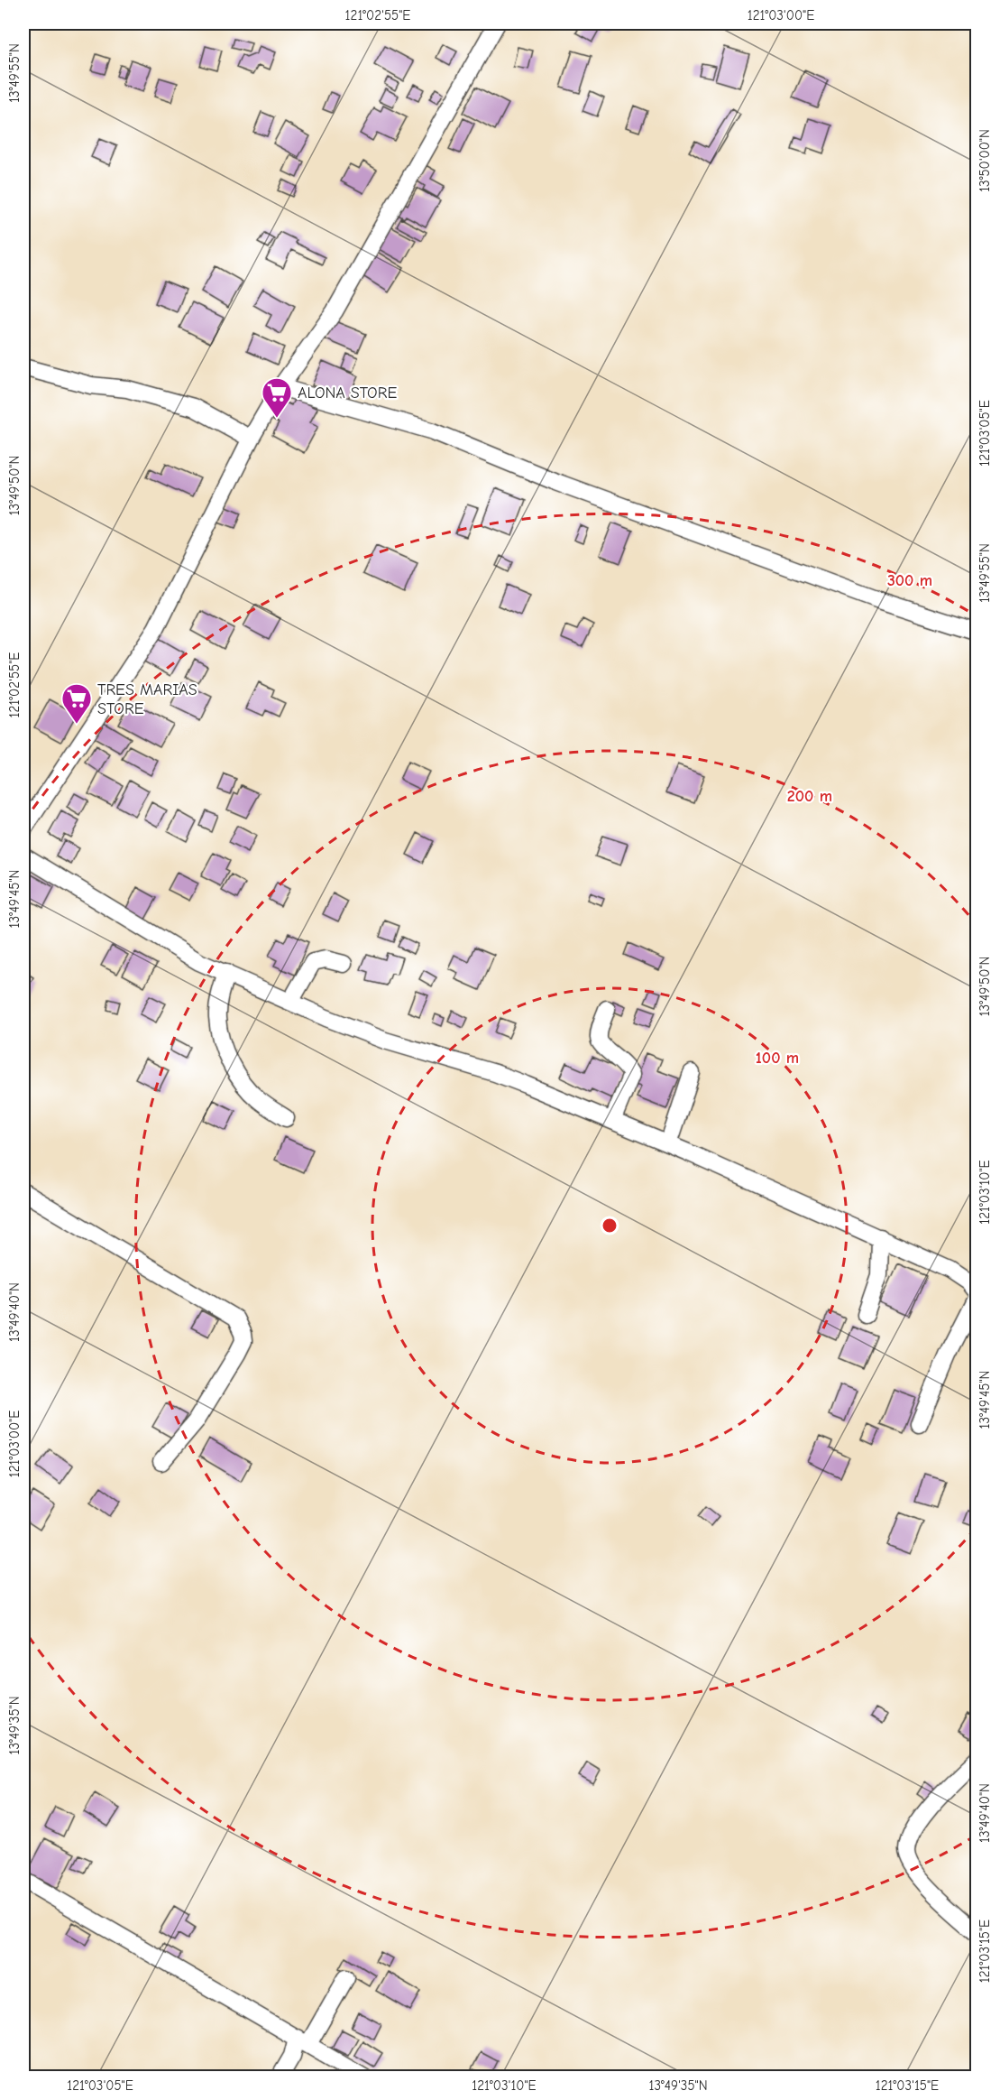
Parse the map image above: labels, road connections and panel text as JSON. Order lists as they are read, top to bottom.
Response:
{
  "places": {
    "supermarket": ["ALONA STORE", "TRES MARIAS STORE"]
  },
  "coordinates": [
    "121°02'55\"E",
    "121°03'00\"E",
    "13°49'55\"N",
    "13°50'00\"N",
    "121°03'05\"E",
    "13°49'50\"N",
    "13°49'45\"N",
    "121°03'10\"E",
    "13°49'40\"N",
    "13°49'35\"N",
    "121°03'15\"E"
  ],
  "rings": ["300 m", "200 m", "100 m"]
}
